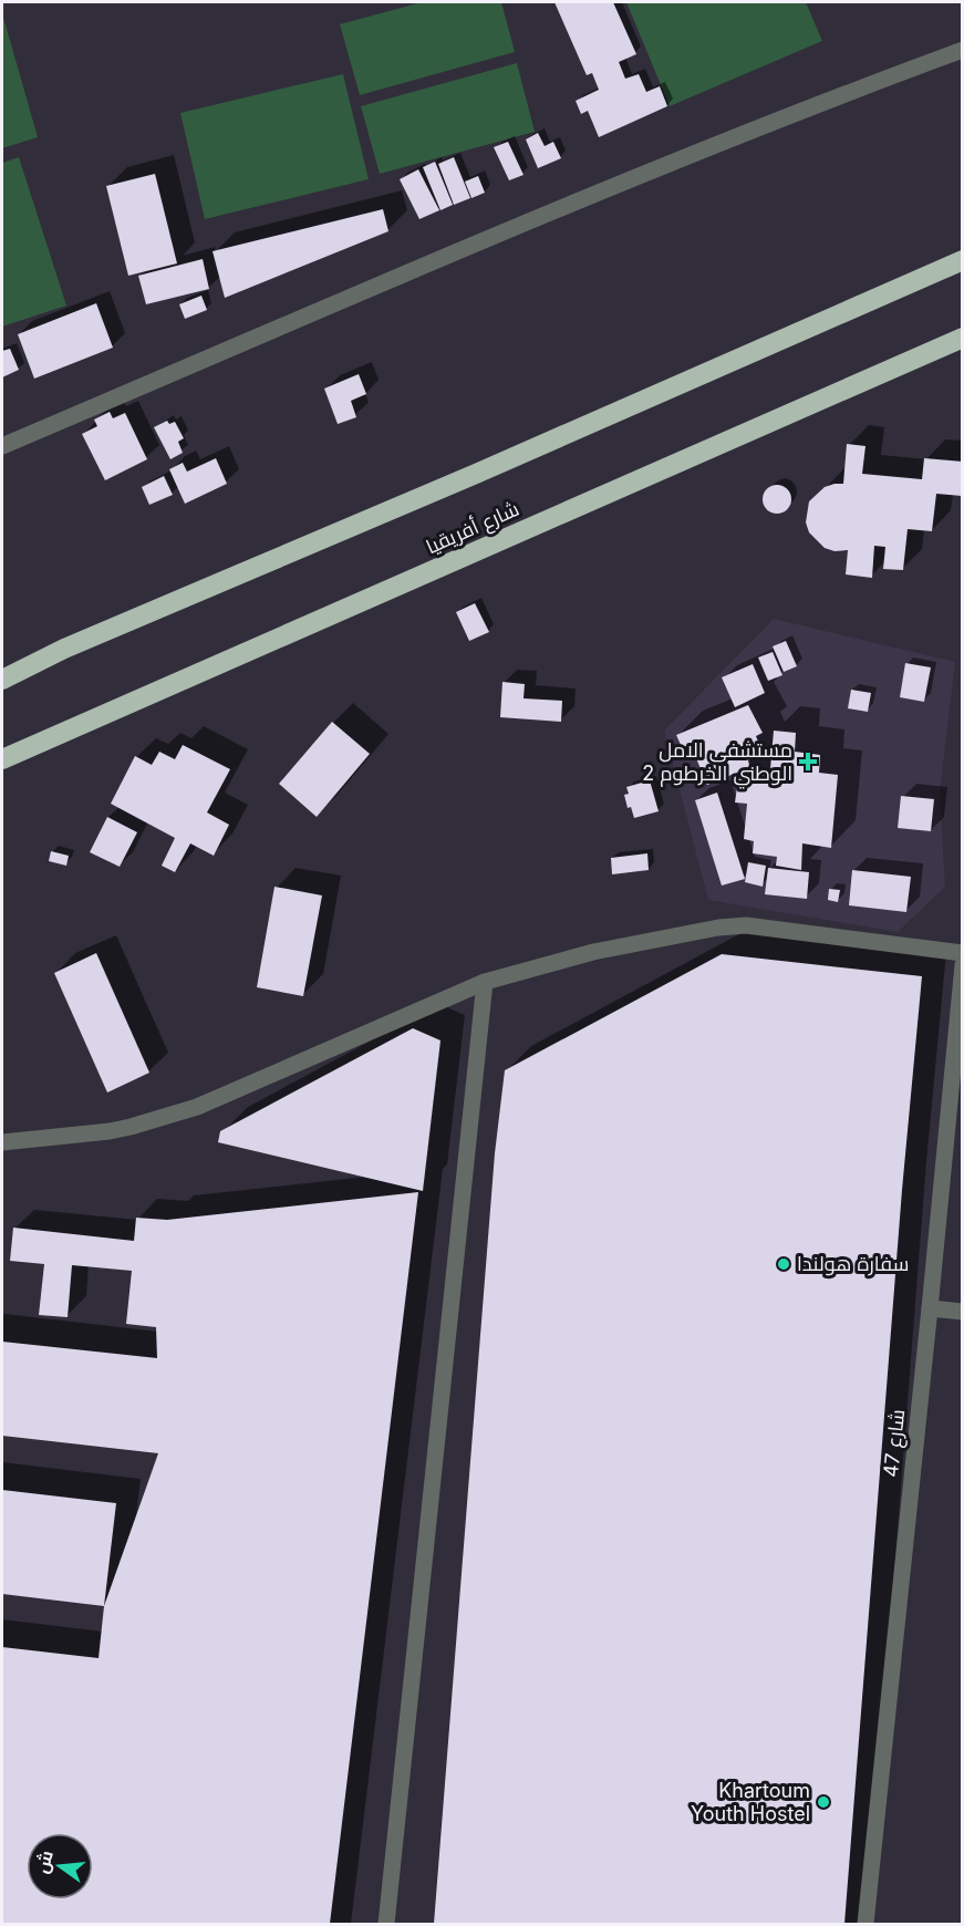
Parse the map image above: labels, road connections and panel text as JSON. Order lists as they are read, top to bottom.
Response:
{
  "streets": {
    "highway": ["شارع أفريقيا"],
    "street": ["شارع 47"]
  },
  "places": {
    "health": ["مستشفى الامل الوطني الخرطوم 2"],
    "other": ["سفارة هولندا", "Khartoum Youth Hostel"]
  },
  "north": "left"
}
